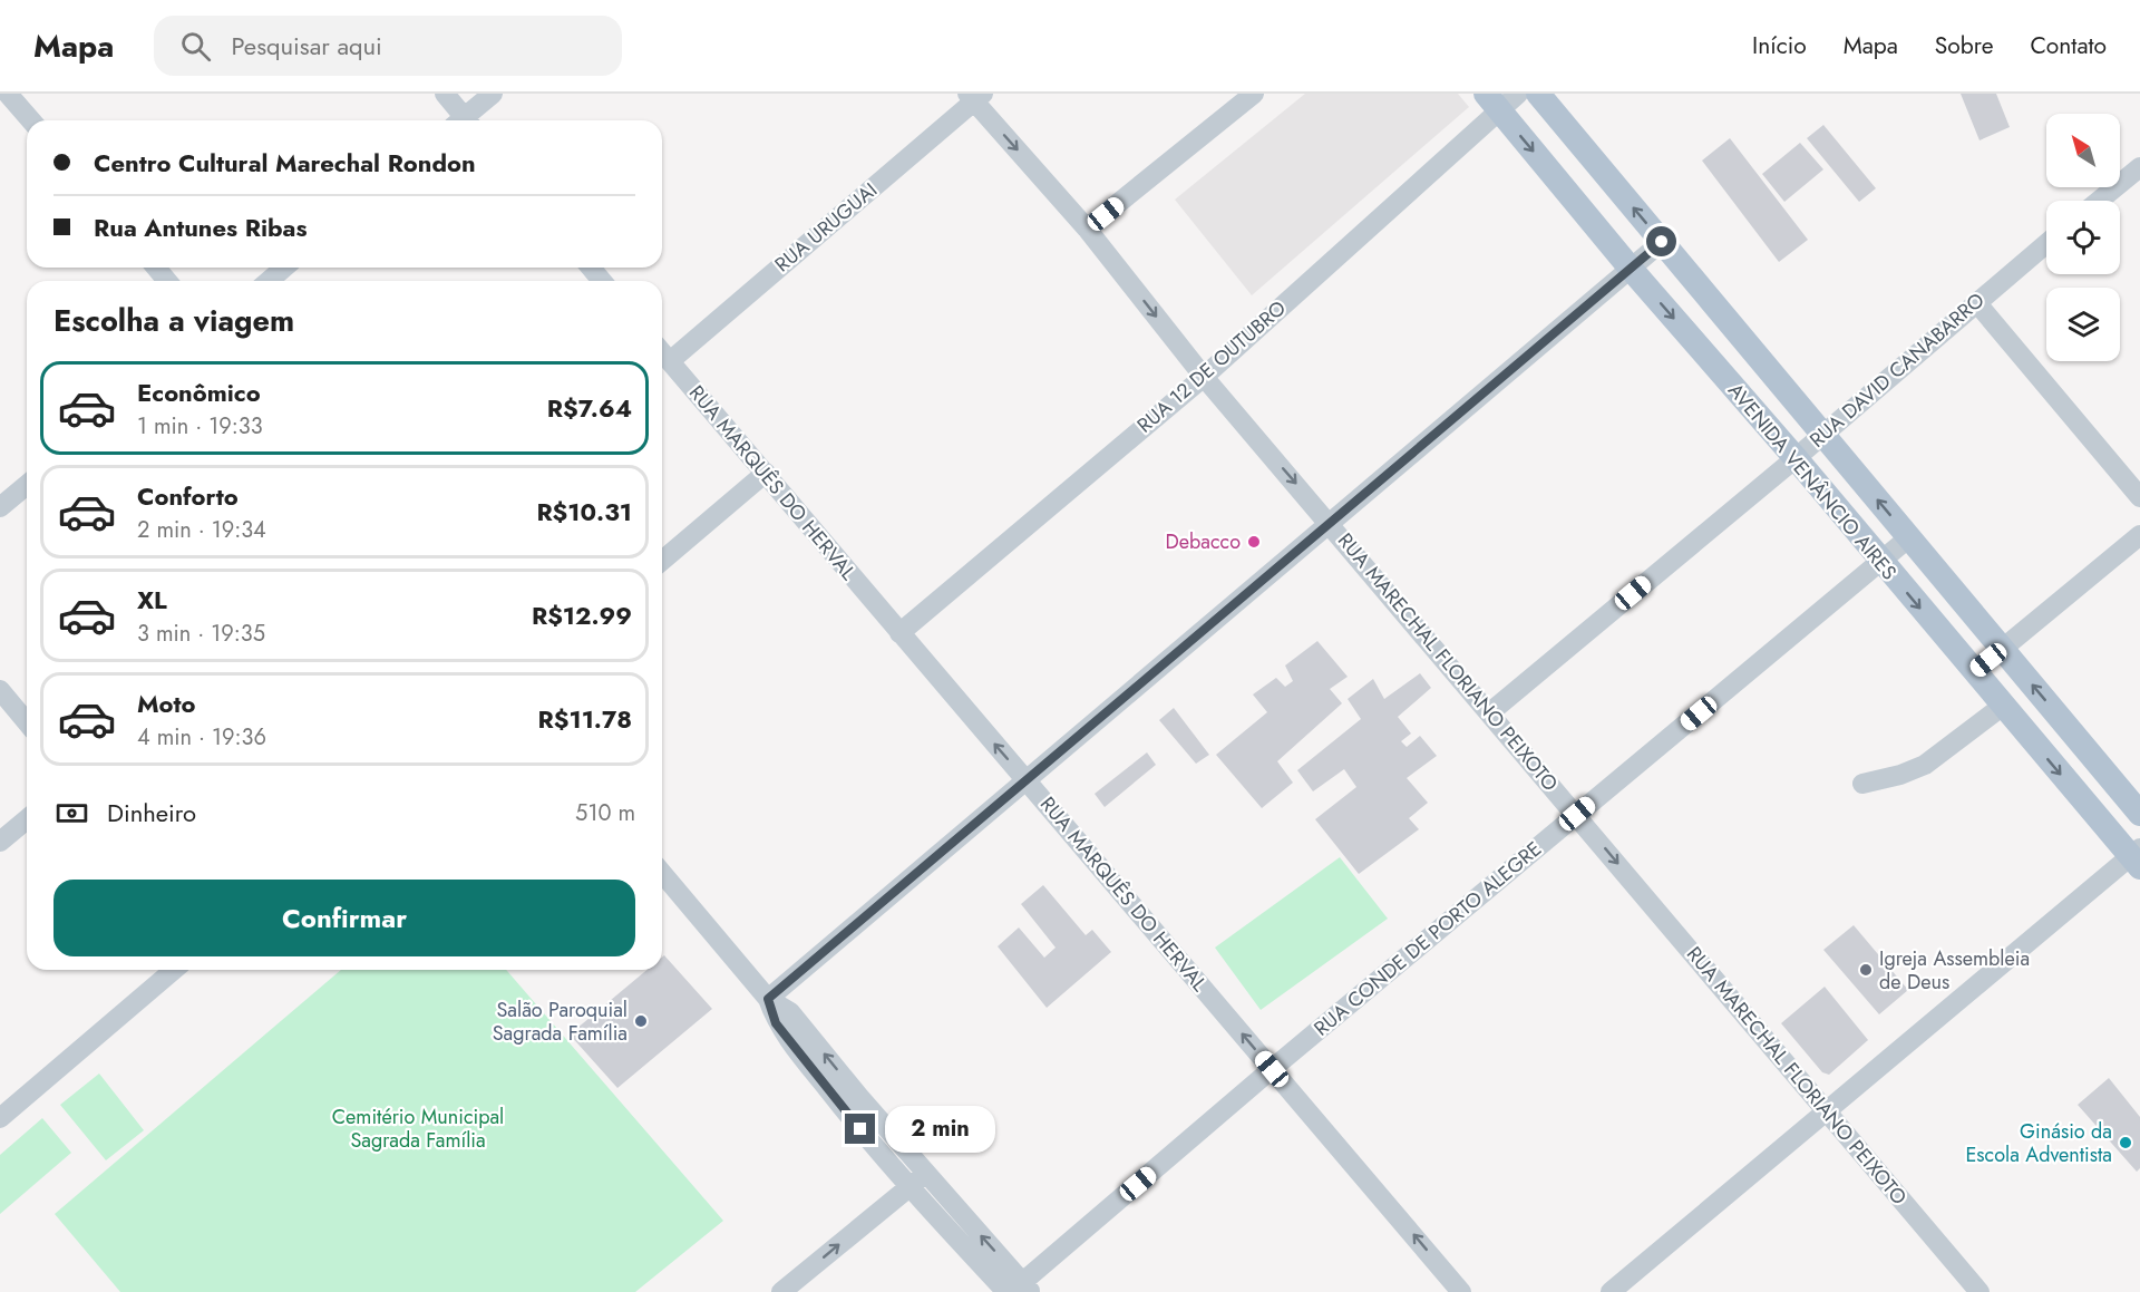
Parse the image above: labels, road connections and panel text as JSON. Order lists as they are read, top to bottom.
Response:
{
  "streets": {
    "main road": ["AVENIDA VENÂNCIO AIRES"],
    "street": [
      "RUA URUGUAI",
      "RUA 12 DE OUTUBRO",
      "RUA DAVID CANABARRO",
      "RUA MARQUÊS DO HERVAL",
      "RUA MARECHAL FLORIANO PEIXOTO",
      "RUA CONDE DE PORTO ALEGRE"
    ]
  },
  "crossings": [
    ["RUA URUGUAI", "RUA MARQUÊS DO HERVAL"],
    ["RUA URUGUAI", "RUA MARECHAL FLORIANO PEIXOTO"],
    ["RUA 12 DE OUTUBRO", "AVENIDA VENÂNCIO AIRES"],
    ["RUA 12 DE OUTUBRO", "RUA MARQUÊS DO HERVAL"],
    ["RUA 12 DE OUTUBRO", "RUA MARECHAL FLORIANO PEIXOTO"],
    ["RUA DAVID CANABARRO", "AVENIDA VENÂNCIO AIRES"],
    ["RUA DAVID CANABARRO", "RUA MARECHAL FLORIANO PEIXOTO"],
    ["AVENIDA VENÂNCIO AIRES", "RUA CONDE DE PORTO ALEGRE"],
    ["RUA MARQUÊS DO HERVAL", "RUA CONDE DE PORTO ALEGRE"],
    ["RUA MARECHAL FLORIANO PEIXOTO", "RUA CONDE DE PORTO ALEGRE"]
  ],
  "one_way": ["RUA MARQUÊS DO HERVAL", "RUA MARECHAL FLORIANO PEIXOTO"],
  "parks": ["Cemitério Municipal Sagrada Família"],
  "places": [
    "Debacco",
    "Igreja Assembleia de Deus",
    "Salão Paroquial Sagrada Família",
    "Ginásio da Escola Adventista"
  ],
  "north": "top left",
  "page": {
    "header": "Mapa",
    "search": "Pesquisar aqui",
    "nav": [
      "Início",
      "Mapa",
      "Sobre",
      "Contato"
    ],
    "banner": ["Centro Cultural Marechal Rondon", "Rua Antunes Ribas"],
    "heading": "Escolha a viagem",
    "list": [
      {
        "name": "Econômico",
        "note": "1 min · 19:33",
        "value": "R$7.64"
      },
      {
        "name": "Conforto",
        "note": "2 min · 19:34",
        "value": "R$10.31"
      },
      {
        "name": "XL",
        "note": "3 min · 19:35",
        "value": "R$12.99"
      },
      {
        "name": "Moto",
        "note": "4 min · 19:36",
        "value": "R$11.78"
      }
    ],
    "pay": ["Dinheiro", "510 m"],
    "buttons": "Confirmar",
    "bubble": "2 min"
  }
}
